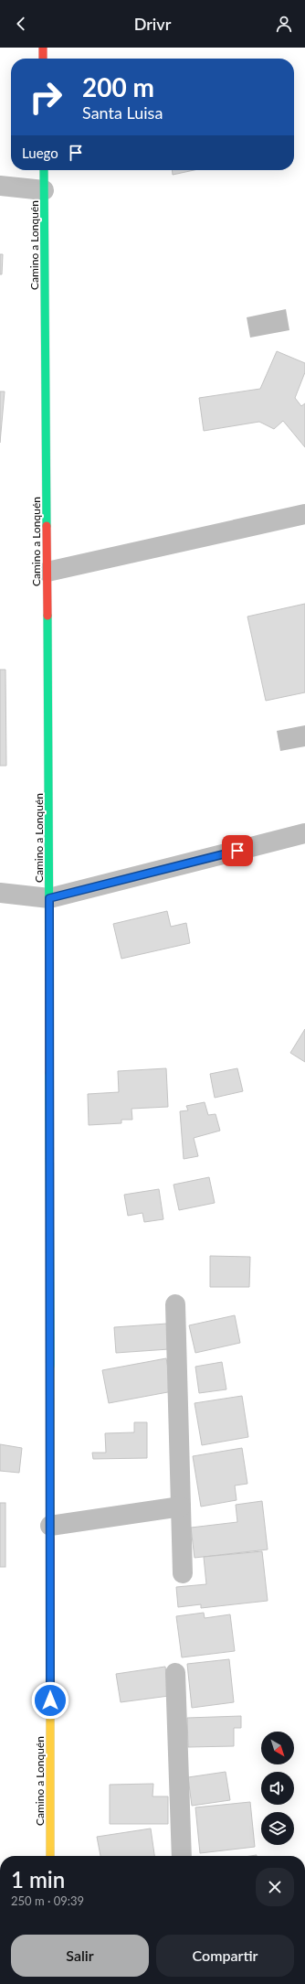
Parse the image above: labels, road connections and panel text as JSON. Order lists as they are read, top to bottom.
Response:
{
  "streets": {
    "main road": ["Camino a Lonquén"]
  },
  "north": "bottom right",
  "page": {
    "header": "Drivr",
    "turn": ["200 m", "Santa Luisa"],
    "then": "Luego",
    "heading": ["1 min", "250 m · 09:39"],
    "buttons": ["Salir", "Compartir"]
  }
}
